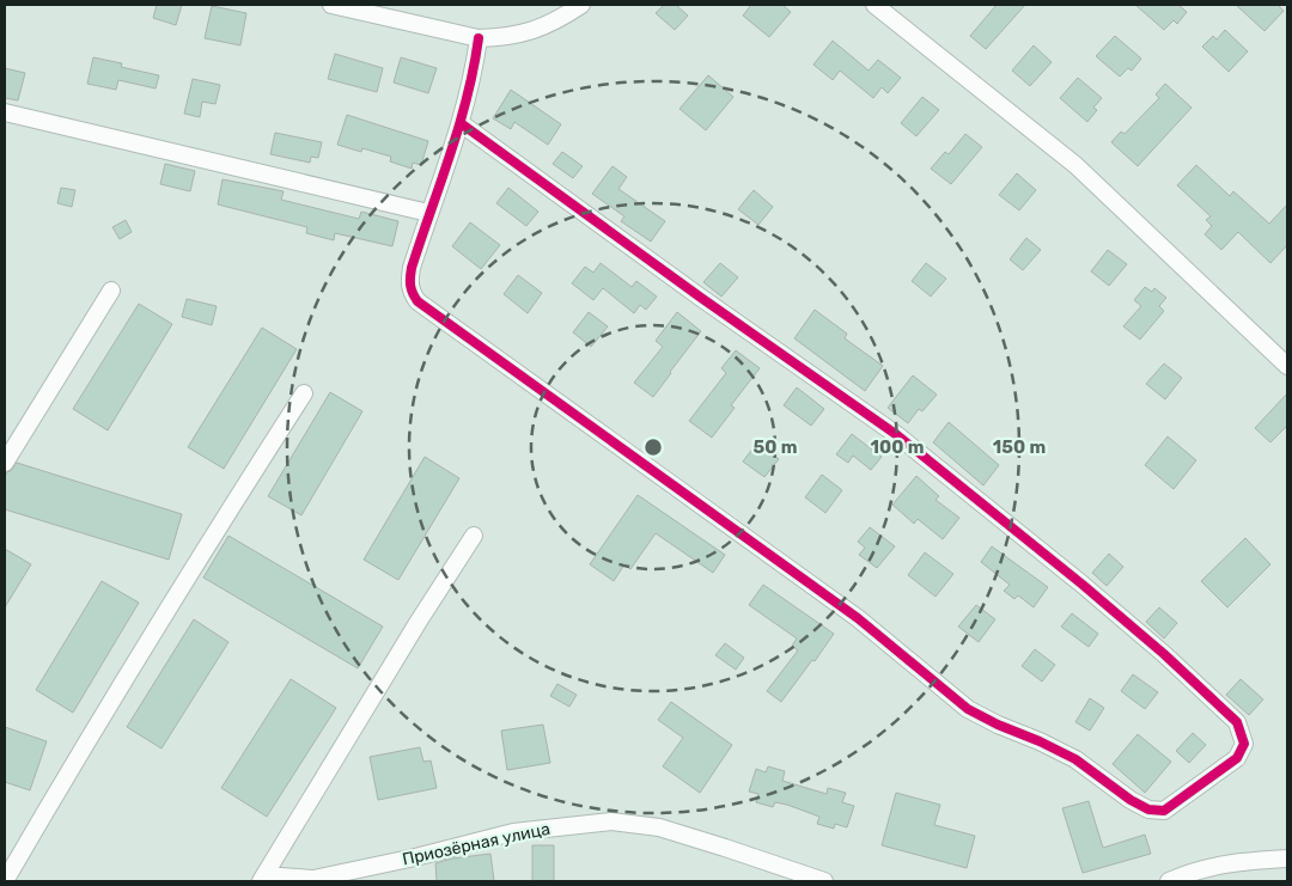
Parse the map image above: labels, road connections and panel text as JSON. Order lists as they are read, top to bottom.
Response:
{
  "streets": {
    "street": ["Приозёрная улица"]
  },
  "rings": ["50 m", "100 m", "150 m"]
}
